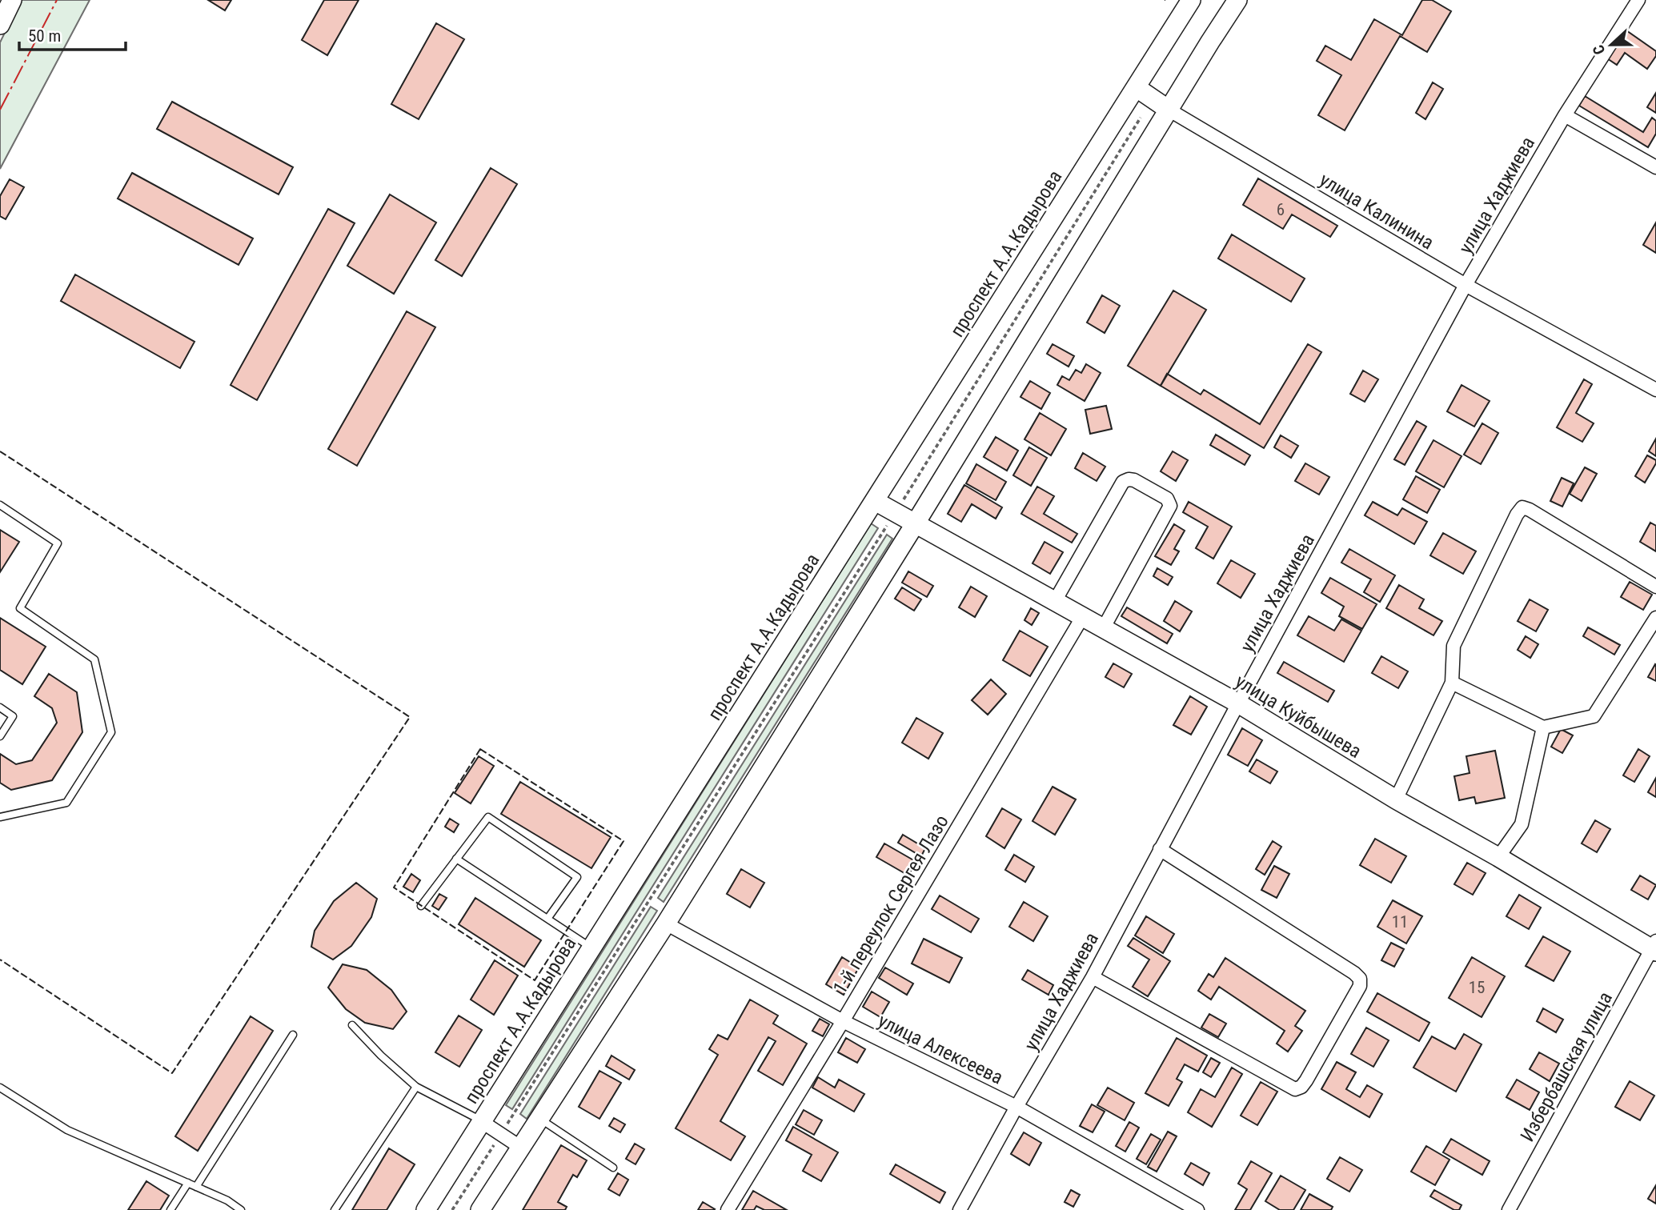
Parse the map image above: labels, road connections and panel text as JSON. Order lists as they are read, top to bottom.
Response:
{
  "streets": {
    "street": [
      "улица Хаджиева",
      "улица Калинина",
      "проспект А.А.Кадырова",
      "улица Куйбышева",
      "1-й переулок Сергея Лазо",
      "улица Алексеева",
      "Избербашская улица"
    ]
  },
  "crossings": [
    ["улица Хаджиева", "улица Калинина"],
    ["улица Хаджиева", "улица Куйбышева"],
    ["улица Хаджиева", "улица Алексеева"],
    ["проспект А.А.Кадырова", "улица Куйбышева"],
    ["улица Куйбышева", "1-й переулок Сергея Лазо"],
    ["улица Куйбышева", "Избербашская улица"],
    ["1-й переулок Сергея Лазо", "улица Алексеева"]
  ],
  "house_numbers": ["6", "11", "15"],
  "scale_bar": "50 m",
  "north": "left"
}
